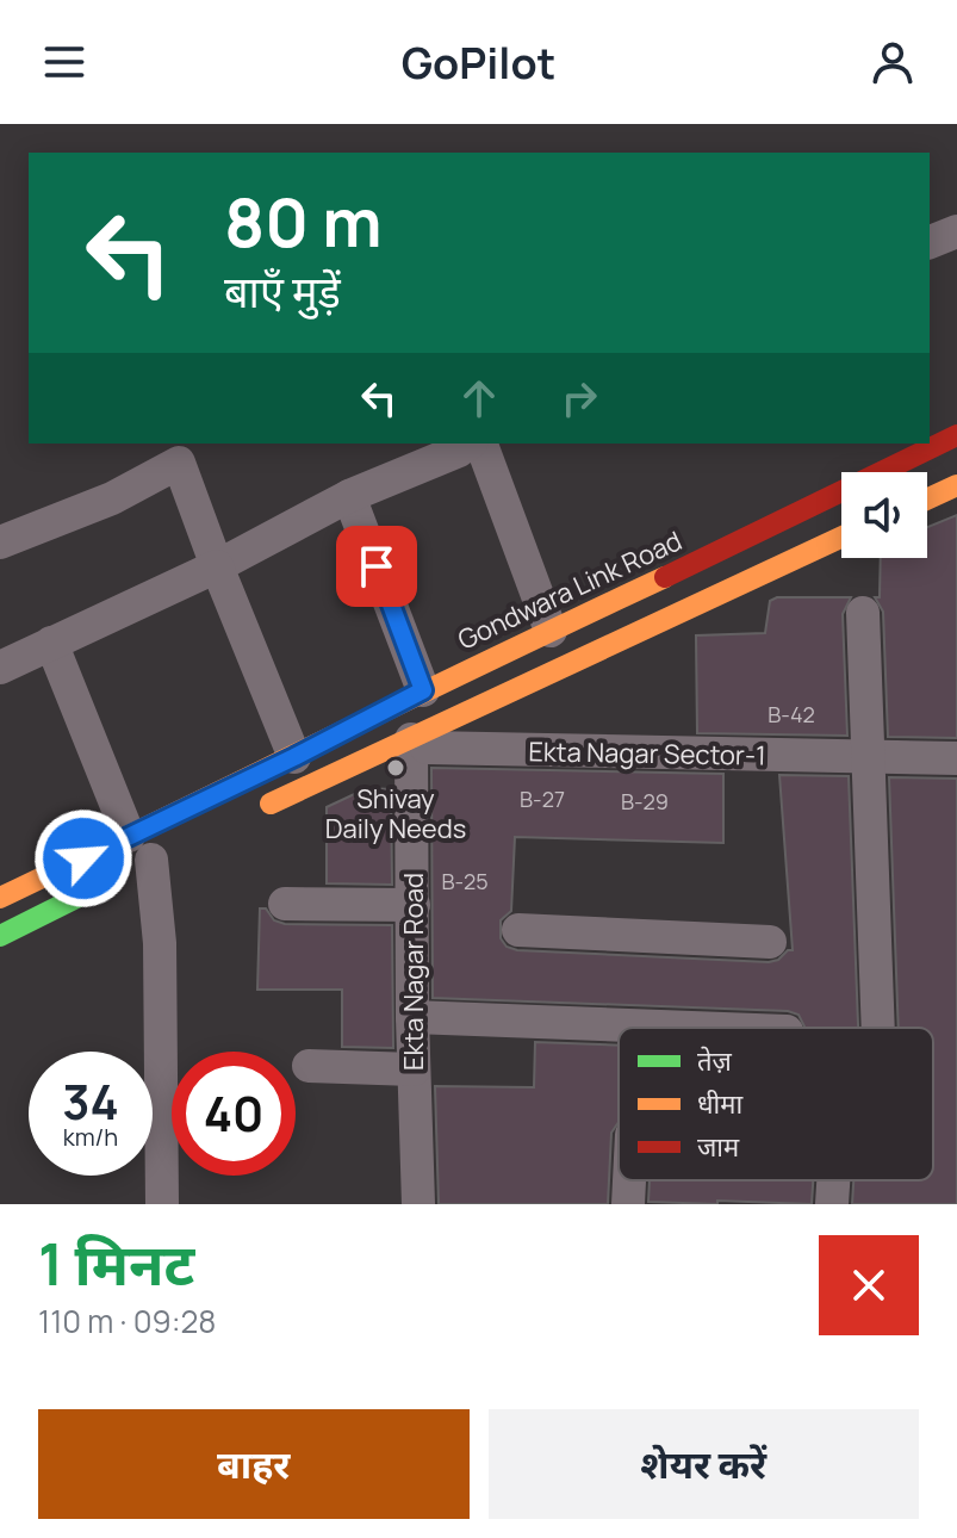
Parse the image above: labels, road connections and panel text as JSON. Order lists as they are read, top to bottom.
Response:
{
  "streets": {
    "street": ["Gondwara Link Road", "Ekta Nagar Sector-1", "Ekta Nagar Road"]
  },
  "crossings": [
    ["Ekta Nagar Sector-1", "Ekta Nagar Road"]
  ],
  "places": ["Shivay Daily Needs"],
  "house_numbers": [
    "B-42",
    "B-27",
    "B-29",
    "B-25"
  ],
  "legend": ["तेज़", "धीमा", "जाम"],
  "page": {
    "header": "GoPilot",
    "turn": ["80 m", "बाएँ मुड़ें"],
    "speed": "34 km/h",
    "limit": "40",
    "heading": ["1 मिनट", "110 m · 09:28"],
    "buttons": ["बाहर", "शेयर करें"]
  }
}
